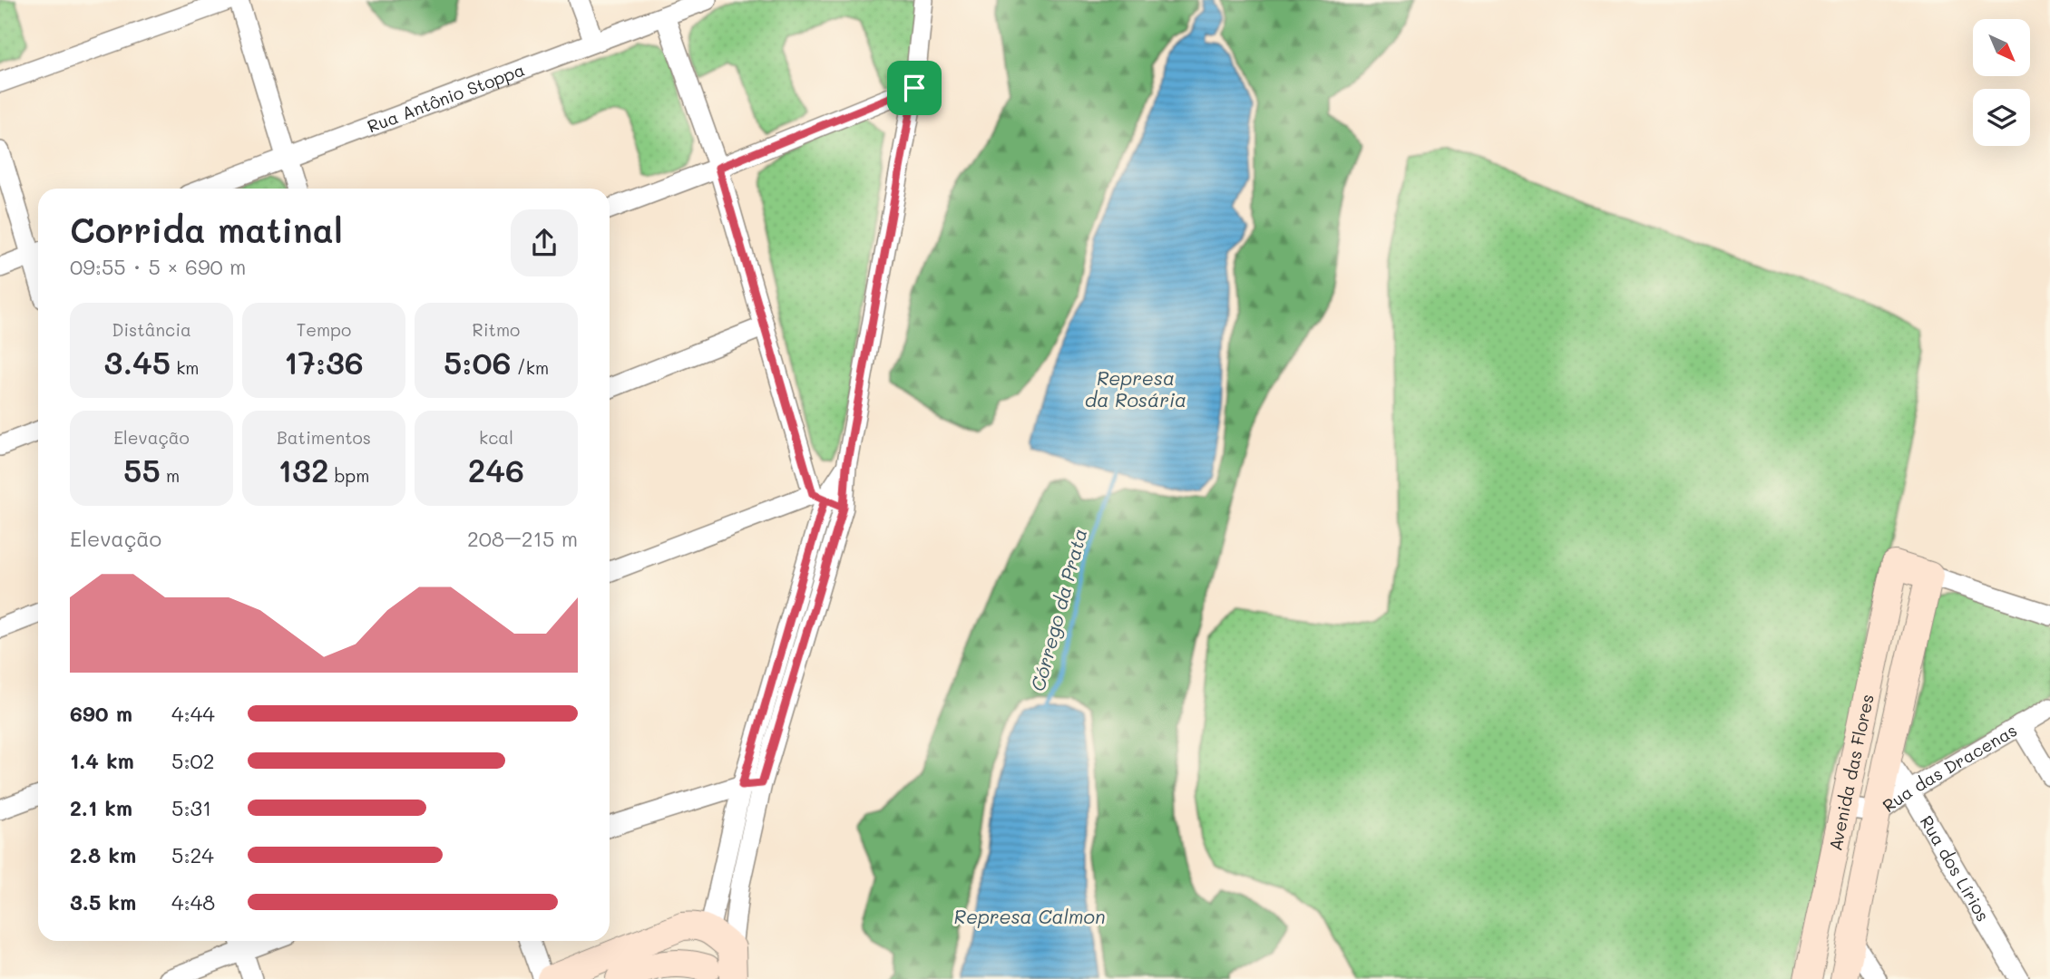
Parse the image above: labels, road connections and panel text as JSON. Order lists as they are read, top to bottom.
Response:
{
  "streets": {
    "street": [
      "Rua Antônio Stoppa",
      "Rua das Dracenas",
      "Avenida das Flores",
      "Rua dos Lírios"
    ]
  },
  "crossings": [
    ["Rua das Dracenas", "Avenida das Flores"],
    ["Rua das Dracenas", "Rua dos Lírios"],
    ["Avenida das Flores", "Rua dos Lírios"]
  ],
  "water": ["Represa da Rosária", "Córrego da Prata", "Represa Calmon"],
  "north": "bottom right",
  "page": {
    "heading": ["Corrida matinal", "09:55 · 5 × 690 m"],
    "stats": [
      ["Distância", "3.45 km"],
      ["Tempo", "17:36"],
      ["Ritmo", "5:06 /km"],
      ["Elevação", "55 m"],
      ["Batimentos", "132 bpm"],
      ["kcal", "246"]
    ],
    "chart": ["Elevação", "208–215 m"],
    "list": [
      {
        "name": "690 m",
        "note": "4:44"
      },
      {
        "name": "1.4 km",
        "note": "5:02"
      },
      {
        "name": "2.1 km",
        "note": "5:31"
      },
      {
        "name": "2.8 km",
        "note": "5:24"
      },
      {
        "name": "3.5 km",
        "note": "4:48"
      }
    ]
  }
}
